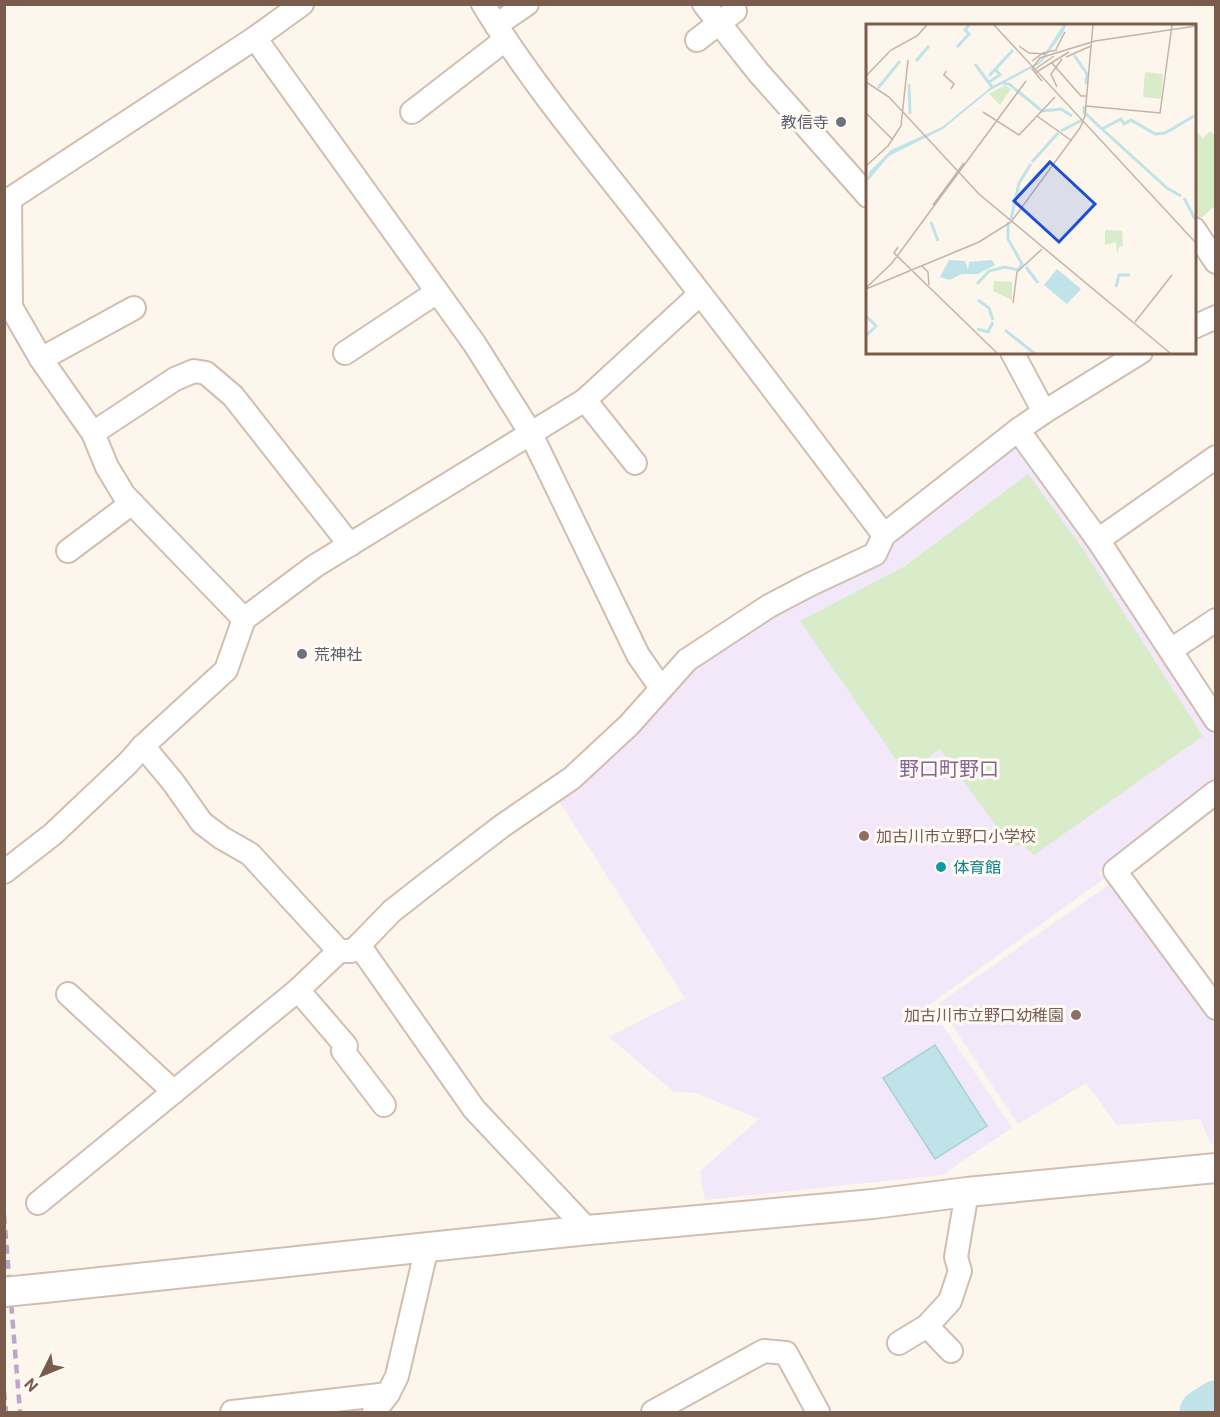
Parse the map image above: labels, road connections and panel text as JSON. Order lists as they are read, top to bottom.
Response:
{
  "districts": ["野口町野口"],
  "places": [
    "教信寺",
    "荒神社",
    "加古川市立野口小学校",
    "体育館",
    "加古川市立野口幼稚園"
  ],
  "north": "bottom left"
}
